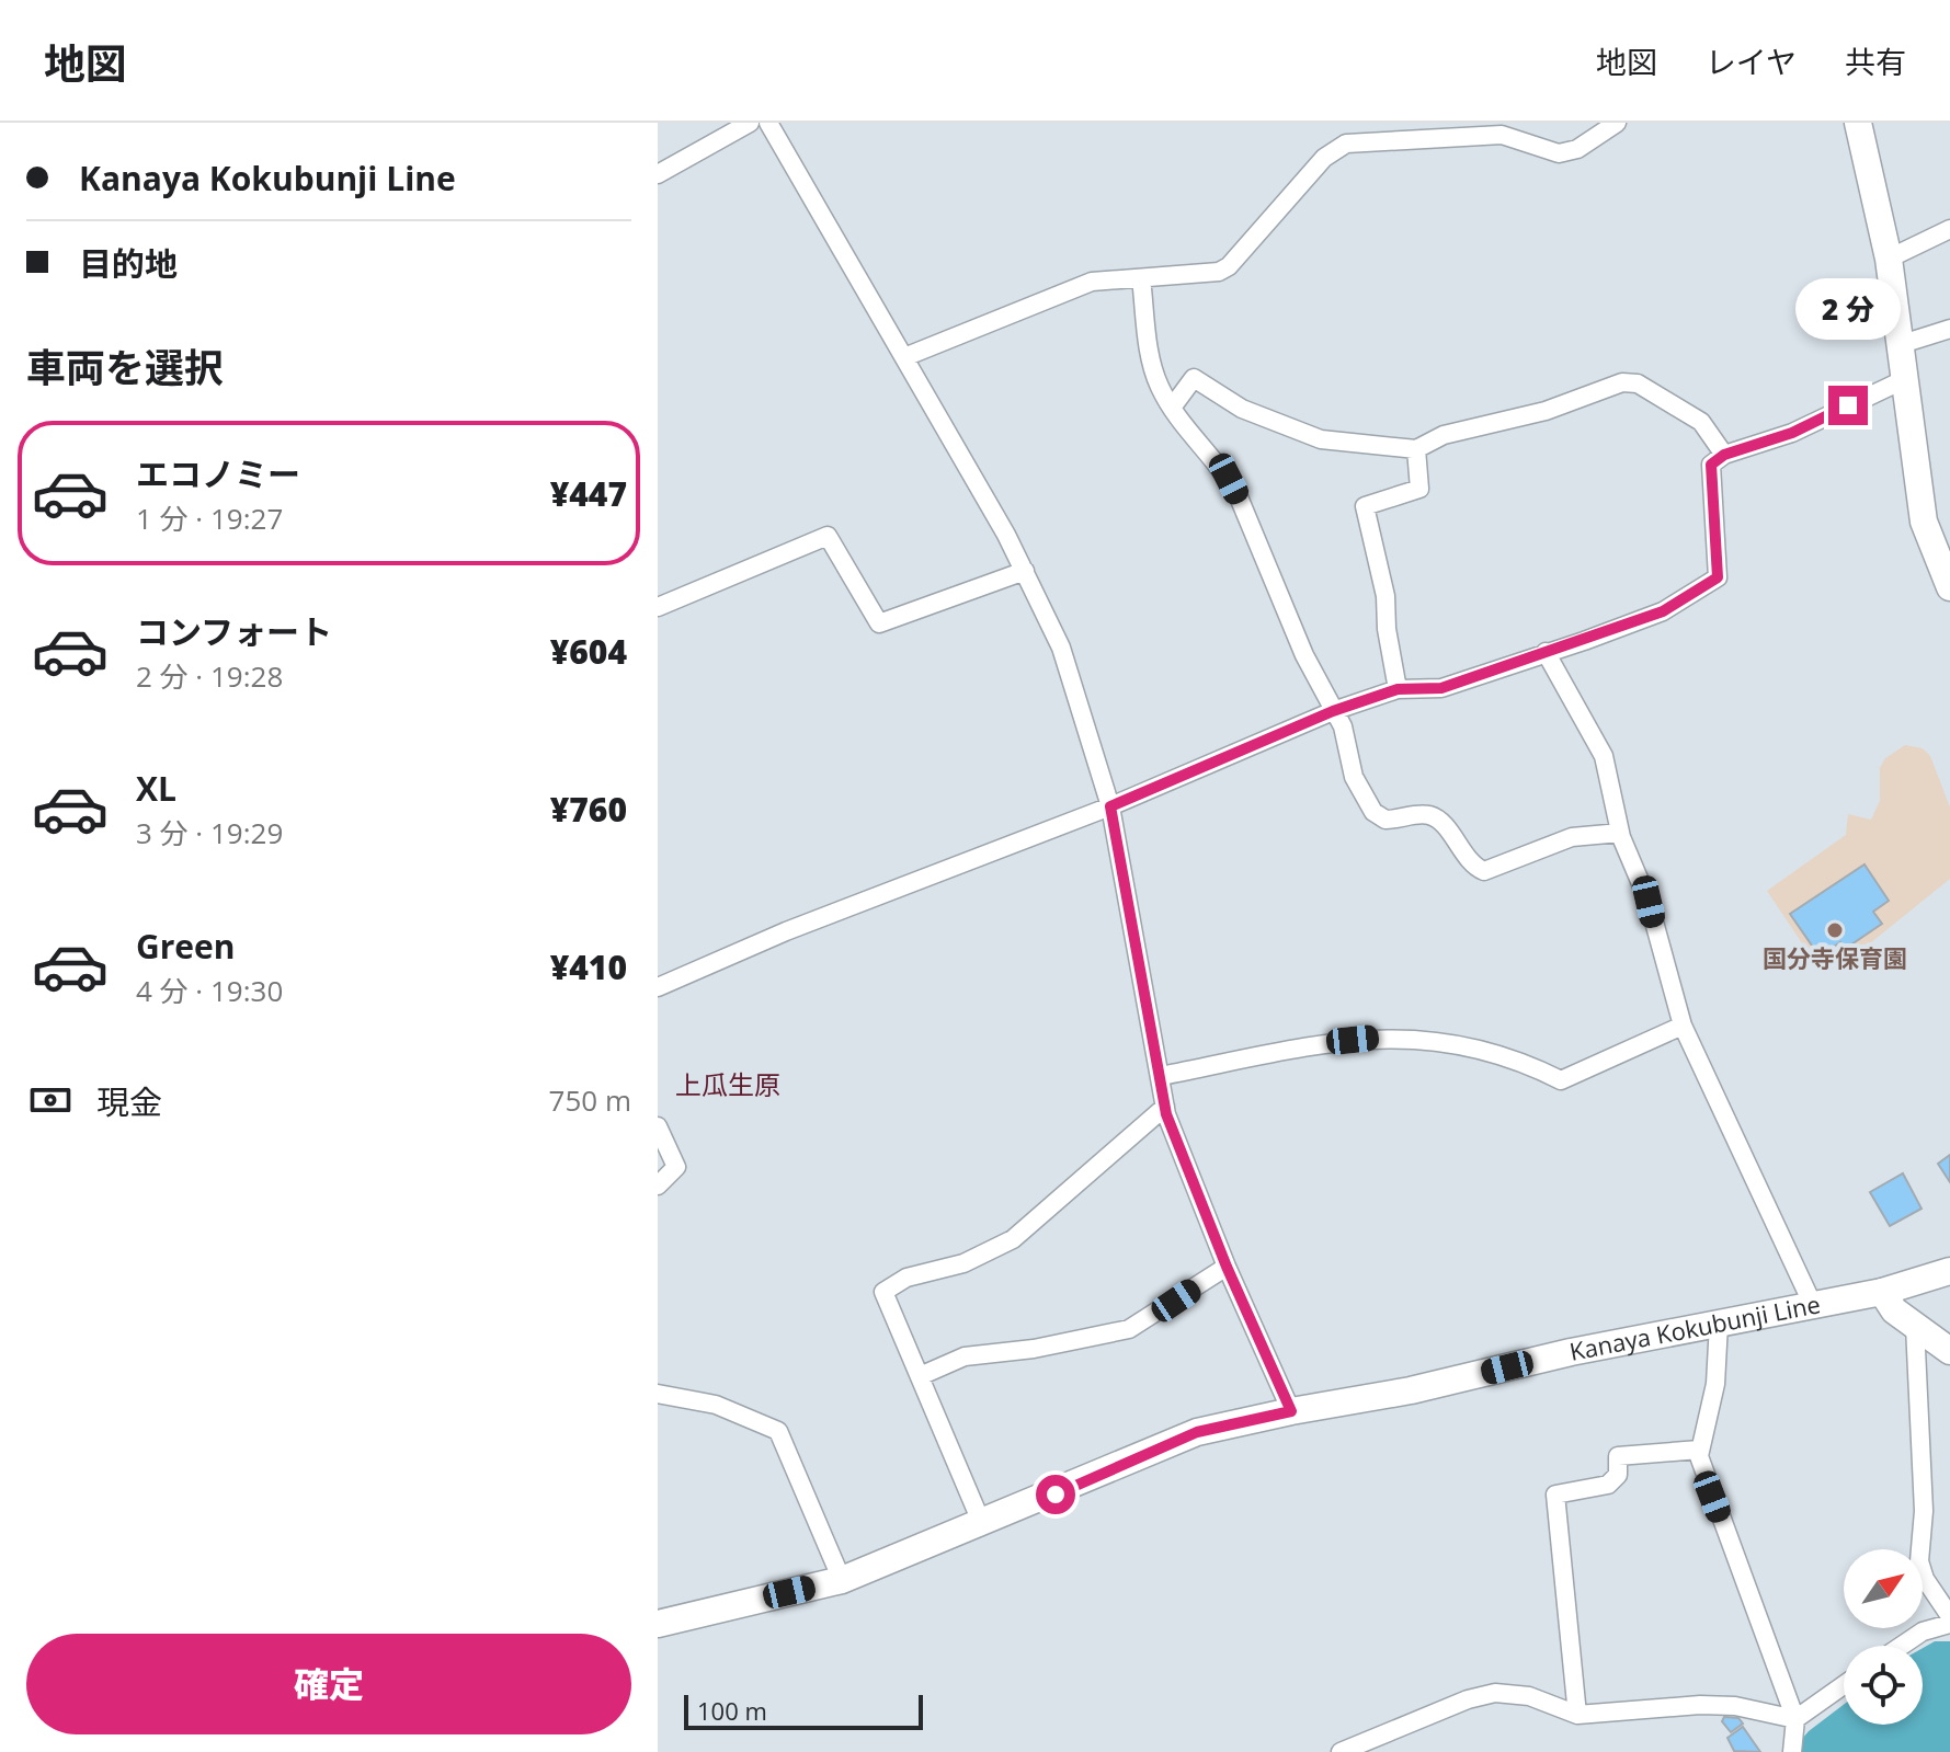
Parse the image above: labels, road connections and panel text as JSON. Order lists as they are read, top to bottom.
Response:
{
  "streets": {
    "main road": ["Kanaya Kokubunji Line"]
  },
  "districts": ["上瓜生原"],
  "places": ["国分寺保育園"],
  "scale_bar": "100 m",
  "north": "top right",
  "page": {
    "header": "地図",
    "nav": ["地図", "レイヤ", "共有"],
    "banner": ["Kanaya Kokubunji Line", "目的地"],
    "bubble": "2 分",
    "heading": "車両を選択",
    "list": [
      {
        "name": "エコノミー",
        "note": "1 分 · 19:27",
        "value": "¥447"
      },
      {
        "name": "コンフォート",
        "note": "2 分 · 19:28",
        "value": "¥604"
      },
      {
        "name": "XL",
        "note": "3 分 · 19:29",
        "value": "¥760"
      },
      {
        "name": "Green",
        "note": "4 分 · 19:30",
        "value": "¥410"
      }
    ],
    "pay": ["現金", "750 m"],
    "buttons": "確定",
    "scale": "100 m"
  }
}
